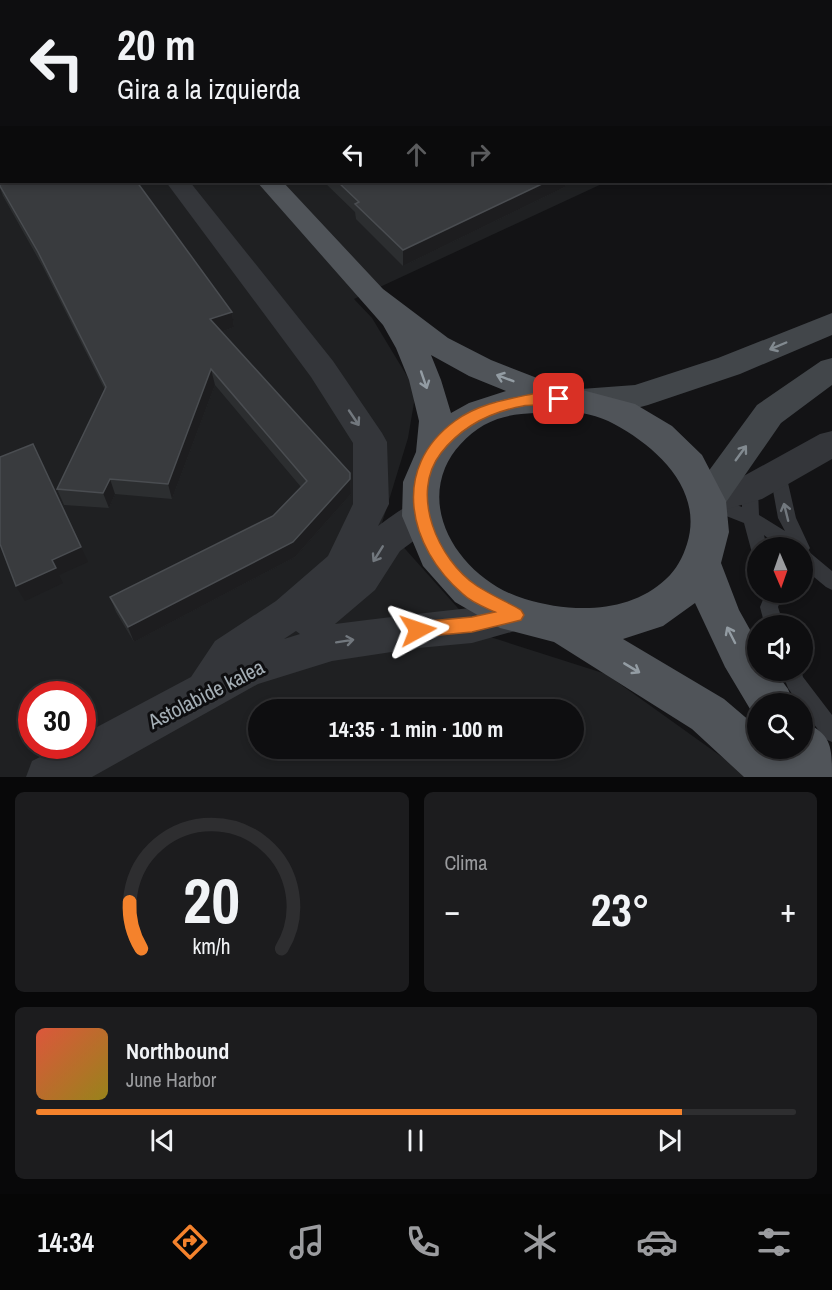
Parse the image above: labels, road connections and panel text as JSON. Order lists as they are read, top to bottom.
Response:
{
  "streets": {
    "street": ["Astolabide kalea"]
  },
  "one_way": ["Astolabide kalea"],
  "north": "bottom",
  "page": {
    "turn": ["20 m", "Gira a la izquierda"],
    "limit": "30",
    "trip": "14:35 · 1 min · 100 m",
    "tile": "Clima",
    "heat": ["−", "23°", "+"],
    "song": ["Northbound", "June Harbor"],
    "tabs": "14:34",
    "gauge": ["20", "km/h"]
  }
}
